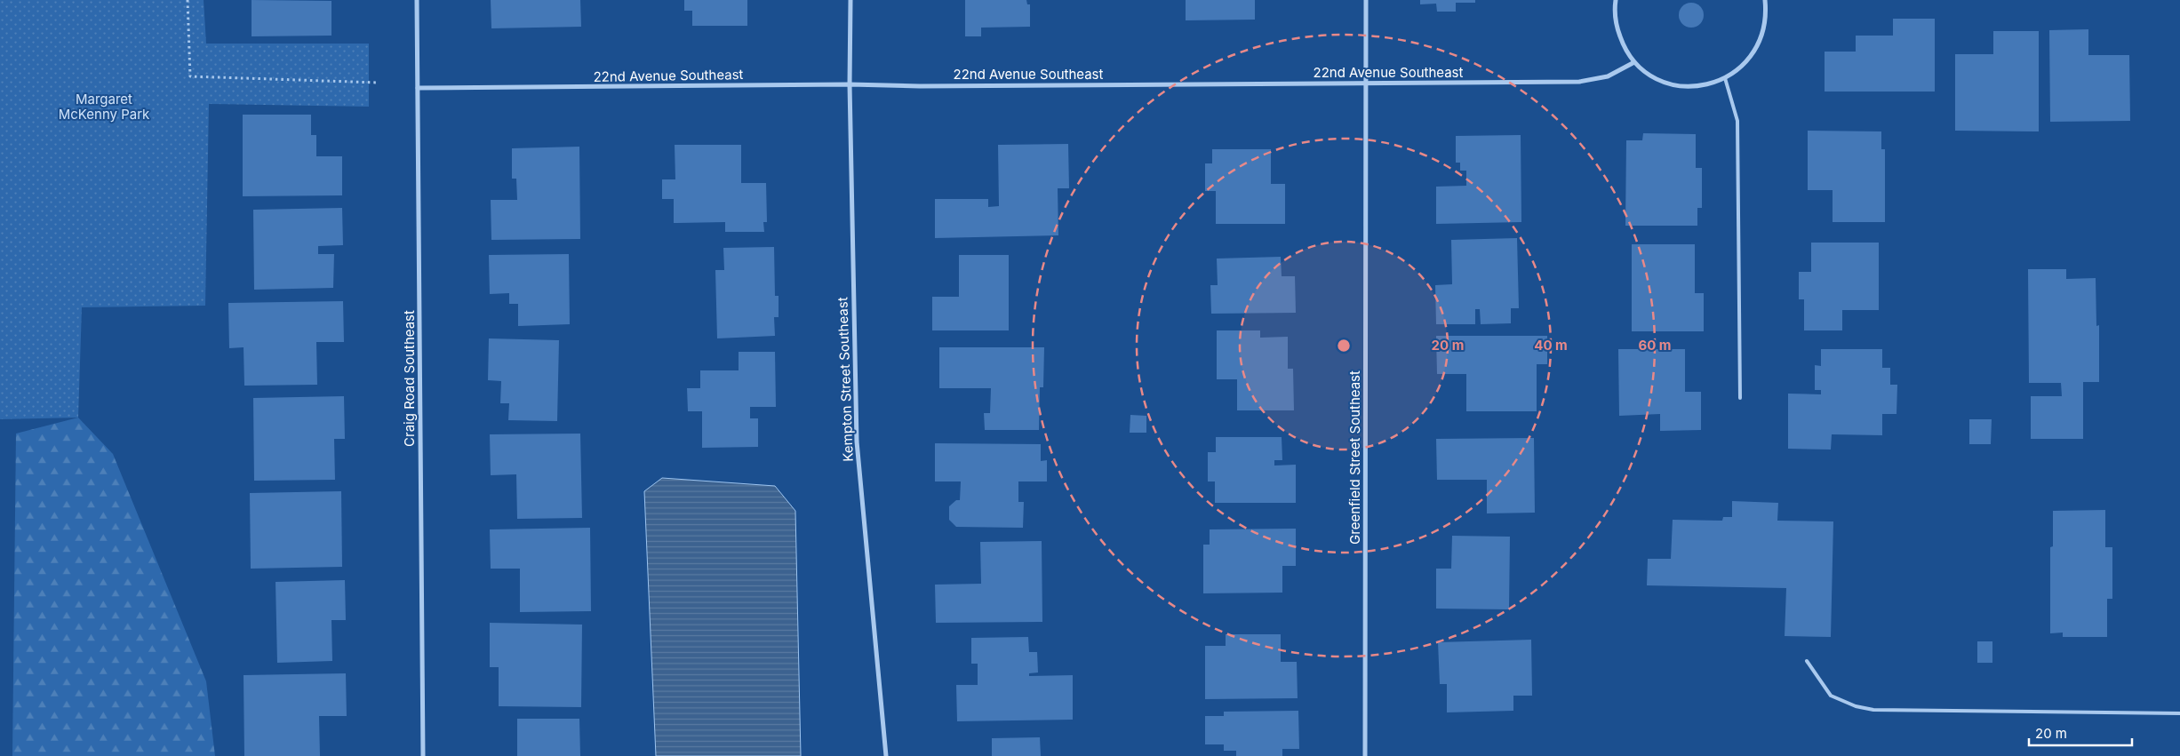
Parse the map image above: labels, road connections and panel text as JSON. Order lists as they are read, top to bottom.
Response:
{
  "streets": {
    "street": [
      "22nd Avenue Southeast",
      "Craig Road Southeast",
      "Kempton Street Southeast",
      "Greenfield Street Southeast"
    ]
  },
  "crossings": [
    ["22nd Avenue Southeast", "Craig Road Southeast"],
    ["22nd Avenue Southeast", "Kempton Street Southeast"],
    ["22nd Avenue Southeast", "Greenfield Street Southeast"]
  ],
  "parks": ["Margaret McKenny Park"],
  "scale_bar": "20 m",
  "rings": ["20 m", "40 m", "60 m"]
}
